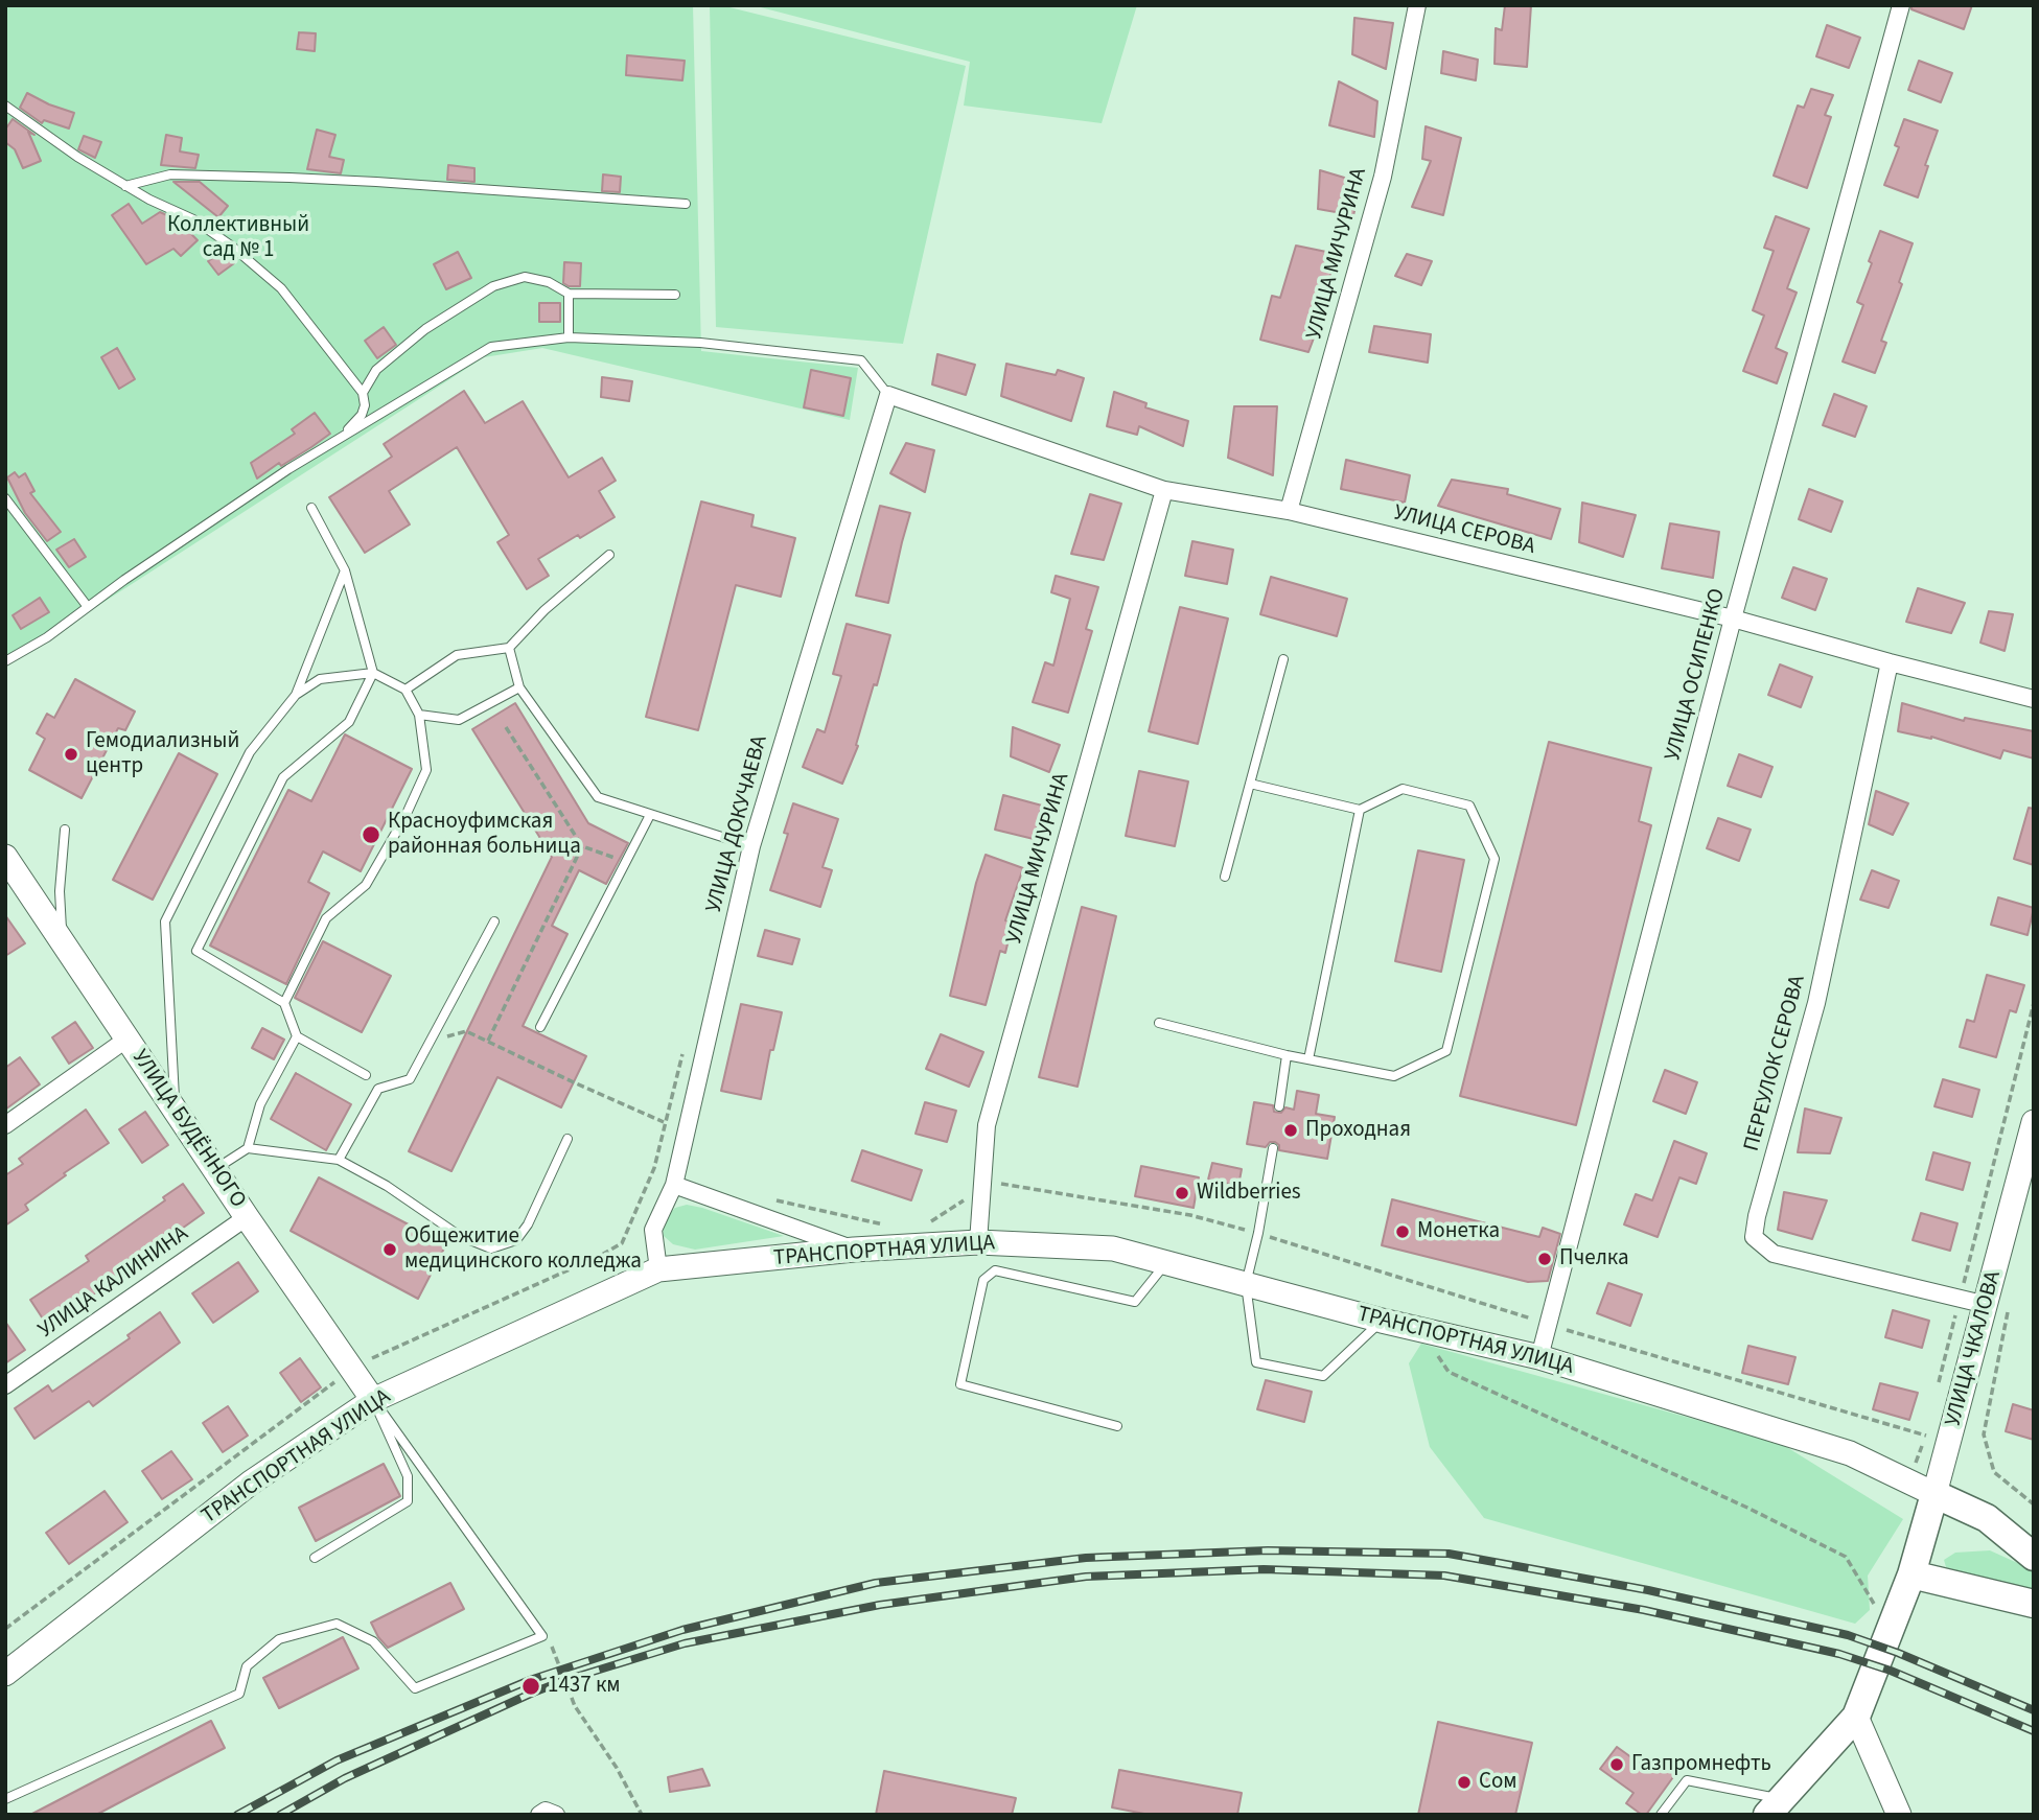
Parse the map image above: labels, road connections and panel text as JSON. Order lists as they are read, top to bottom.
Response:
{
  "streets": {
    "main road": ["УЛИЦА БУДЁННОГО", "ТРАНСПОРТНАЯ УЛИЦА", "УЛИЦА ЧКАЛОВА"],
    "street": [
      "УЛИЦА МИЧУРИНА",
      "УЛИЦА СЕРОВА",
      "УЛИЦА ОСИПЕНКО",
      "УЛИЦА ДОКУЧАЕВА",
      "ПЕРЕУЛОК СЕРОВА",
      "УЛИЦА КАЛИНИНА"
    ]
  },
  "crossings": [
    ["УЛИЦА МИЧУРИНА", "УЛИЦА СЕРОВА"],
    ["УЛИЦА МИЧУРИНА", "ТРАНСПОРТНАЯ УЛИЦА"],
    ["УЛИЦА СЕРОВА", "УЛИЦА ОСИПЕНКО"],
    ["УЛИЦА СЕРОВА", "УЛИЦА ДОКУЧАЕВА"],
    ["УЛИЦА СЕРОВА", "ПЕРЕУЛОК СЕРОВА"],
    ["УЛИЦА ОСИПЕНКО", "ТРАНСПОРТНАЯ УЛИЦА"],
    ["УЛИЦА ДОКУЧАЕВА", "ТРАНСПОРТНАЯ УЛИЦА"],
    ["ПЕРЕУЛОК СЕРОВА", "УЛИЦА ЧКАЛОВА"],
    ["УЛИЦА БУДЁННОГО", "ТРАНСПОРТНАЯ УЛИЦА"],
    ["УЛИЦА БУДЁННОГО", "УЛИЦА КАЛИНИНА"],
    ["ТРАНСПОРТНАЯ УЛИЦА", "УЛИЦА ЧКАЛОВА"]
  ],
  "parks": ["Коллективный сад № 1"],
  "places": [
    "Гемодиализный центр",
    "Красноуфимская районная больница",
    "Проходная",
    "Wildberries",
    "Монетка",
    "Общежитие медицинского колледжа",
    "Пчелка",
    "1437 км",
    "Газпромнефть",
    "Сом"
  ]
}
